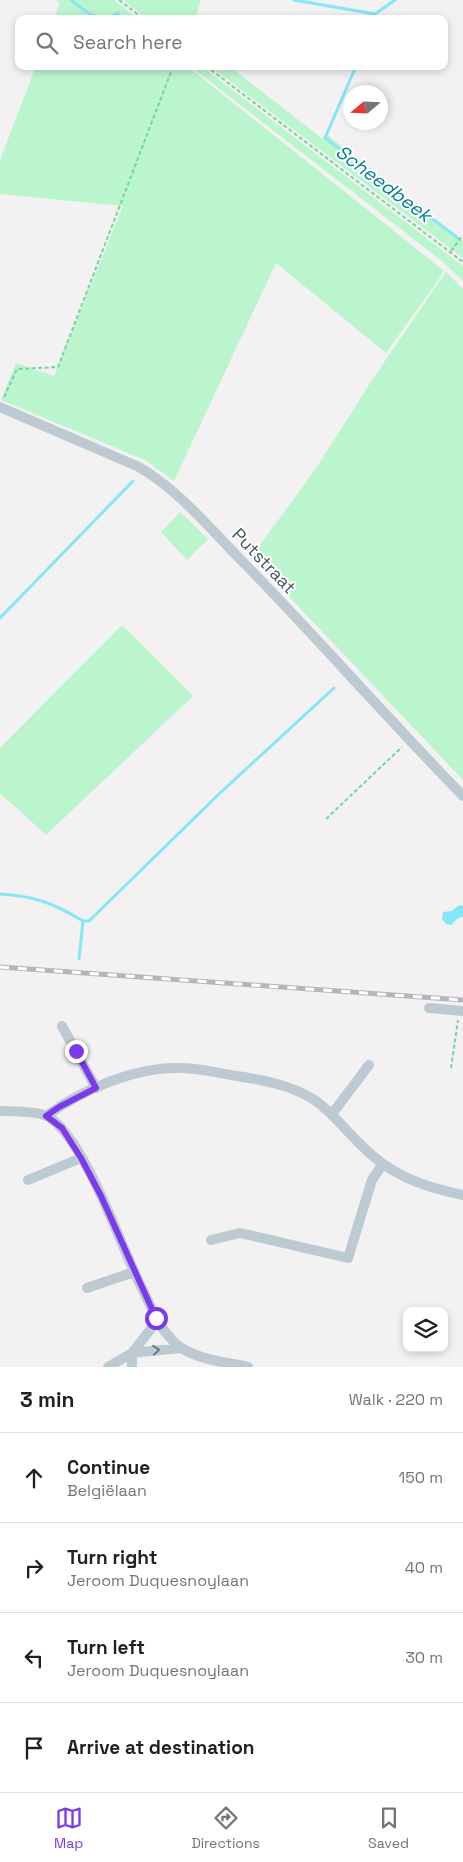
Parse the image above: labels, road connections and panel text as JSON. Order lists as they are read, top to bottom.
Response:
{
  "streets": {
    "street": ["Putstraat"]
  },
  "water": ["Scheedbeek"],
  "north": "left",
  "page": {
    "search": "Search here",
    "heading": ["3 min", "Walk · 220 m"],
    "list": [
      ["Continue", "Belgiëlaan", "150 m"],
      ["Turn right", "Jeroom Duquesnoylaan", "40 m"],
      ["Turn left", "Jeroom Duquesnoylaan", "30 m"],
      "Arrive at destination"
    ],
    "nav": ["Map", "Directions", "Saved"]
  }
}
